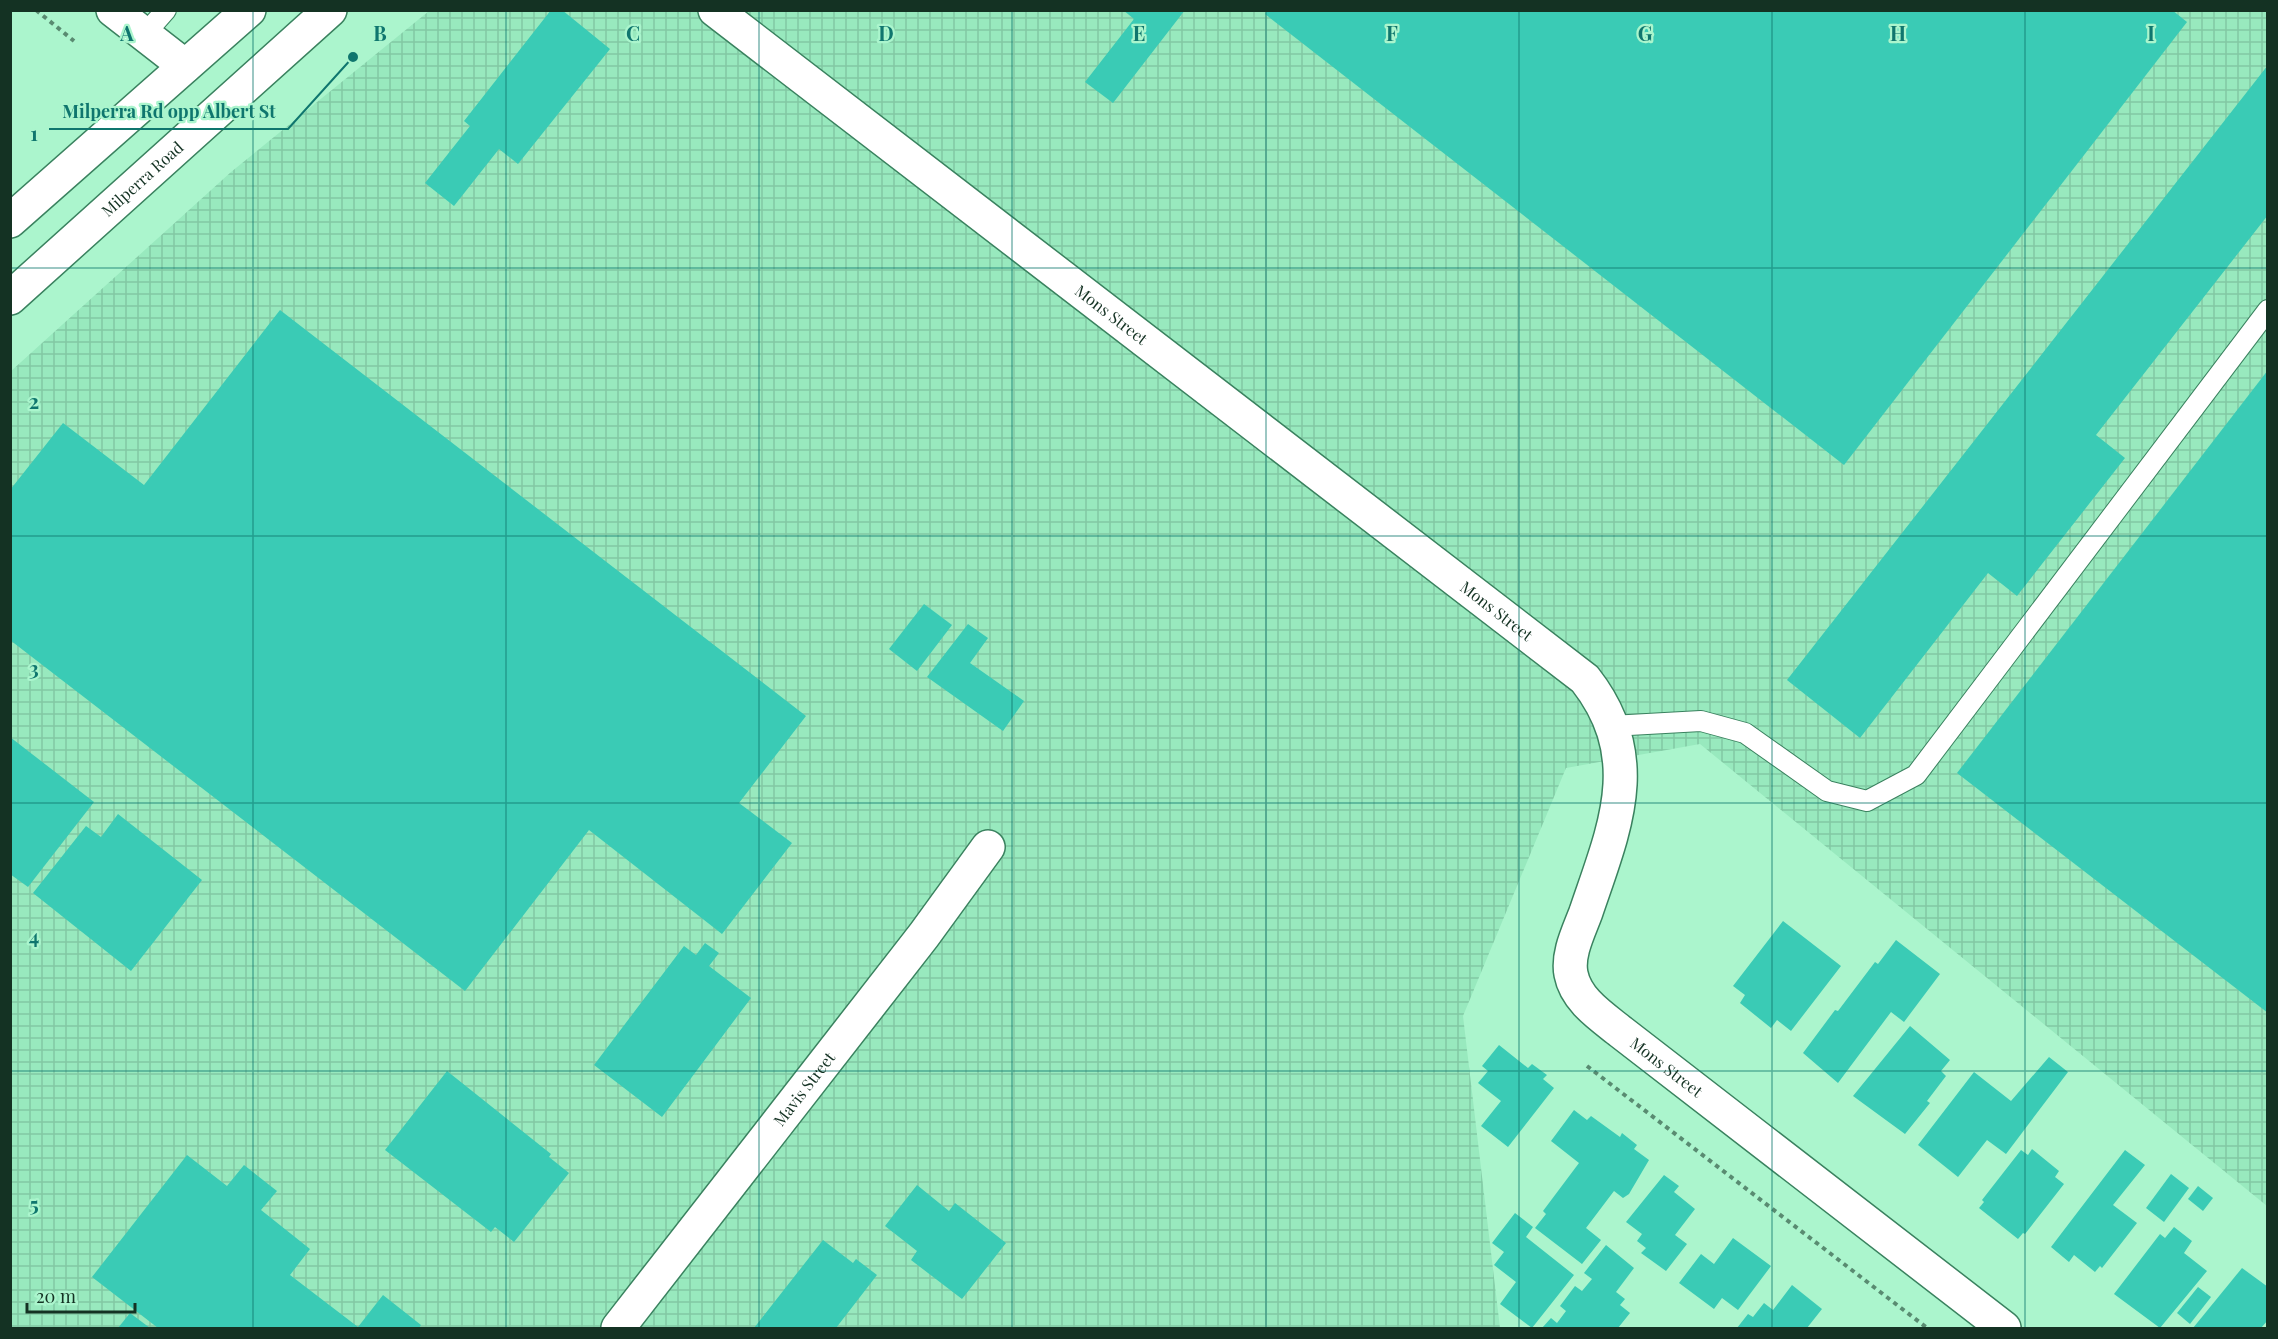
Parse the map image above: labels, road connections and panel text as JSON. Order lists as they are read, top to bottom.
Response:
{
  "streets": {
    "main road": ["Milperra Road", "Mons Street", "Mavis Street"]
  },
  "places": ["Milperra Rd opp Albert St"],
  "scale_bar": "20 m",
  "grid": {
    "columns": [
      "A",
      "B",
      "C",
      "D",
      "E",
      "F",
      "G",
      "H",
      "I"
    ],
    "rows": [
      "1",
      "2",
      "3",
      "4",
      "5"
    ]
  }
}
